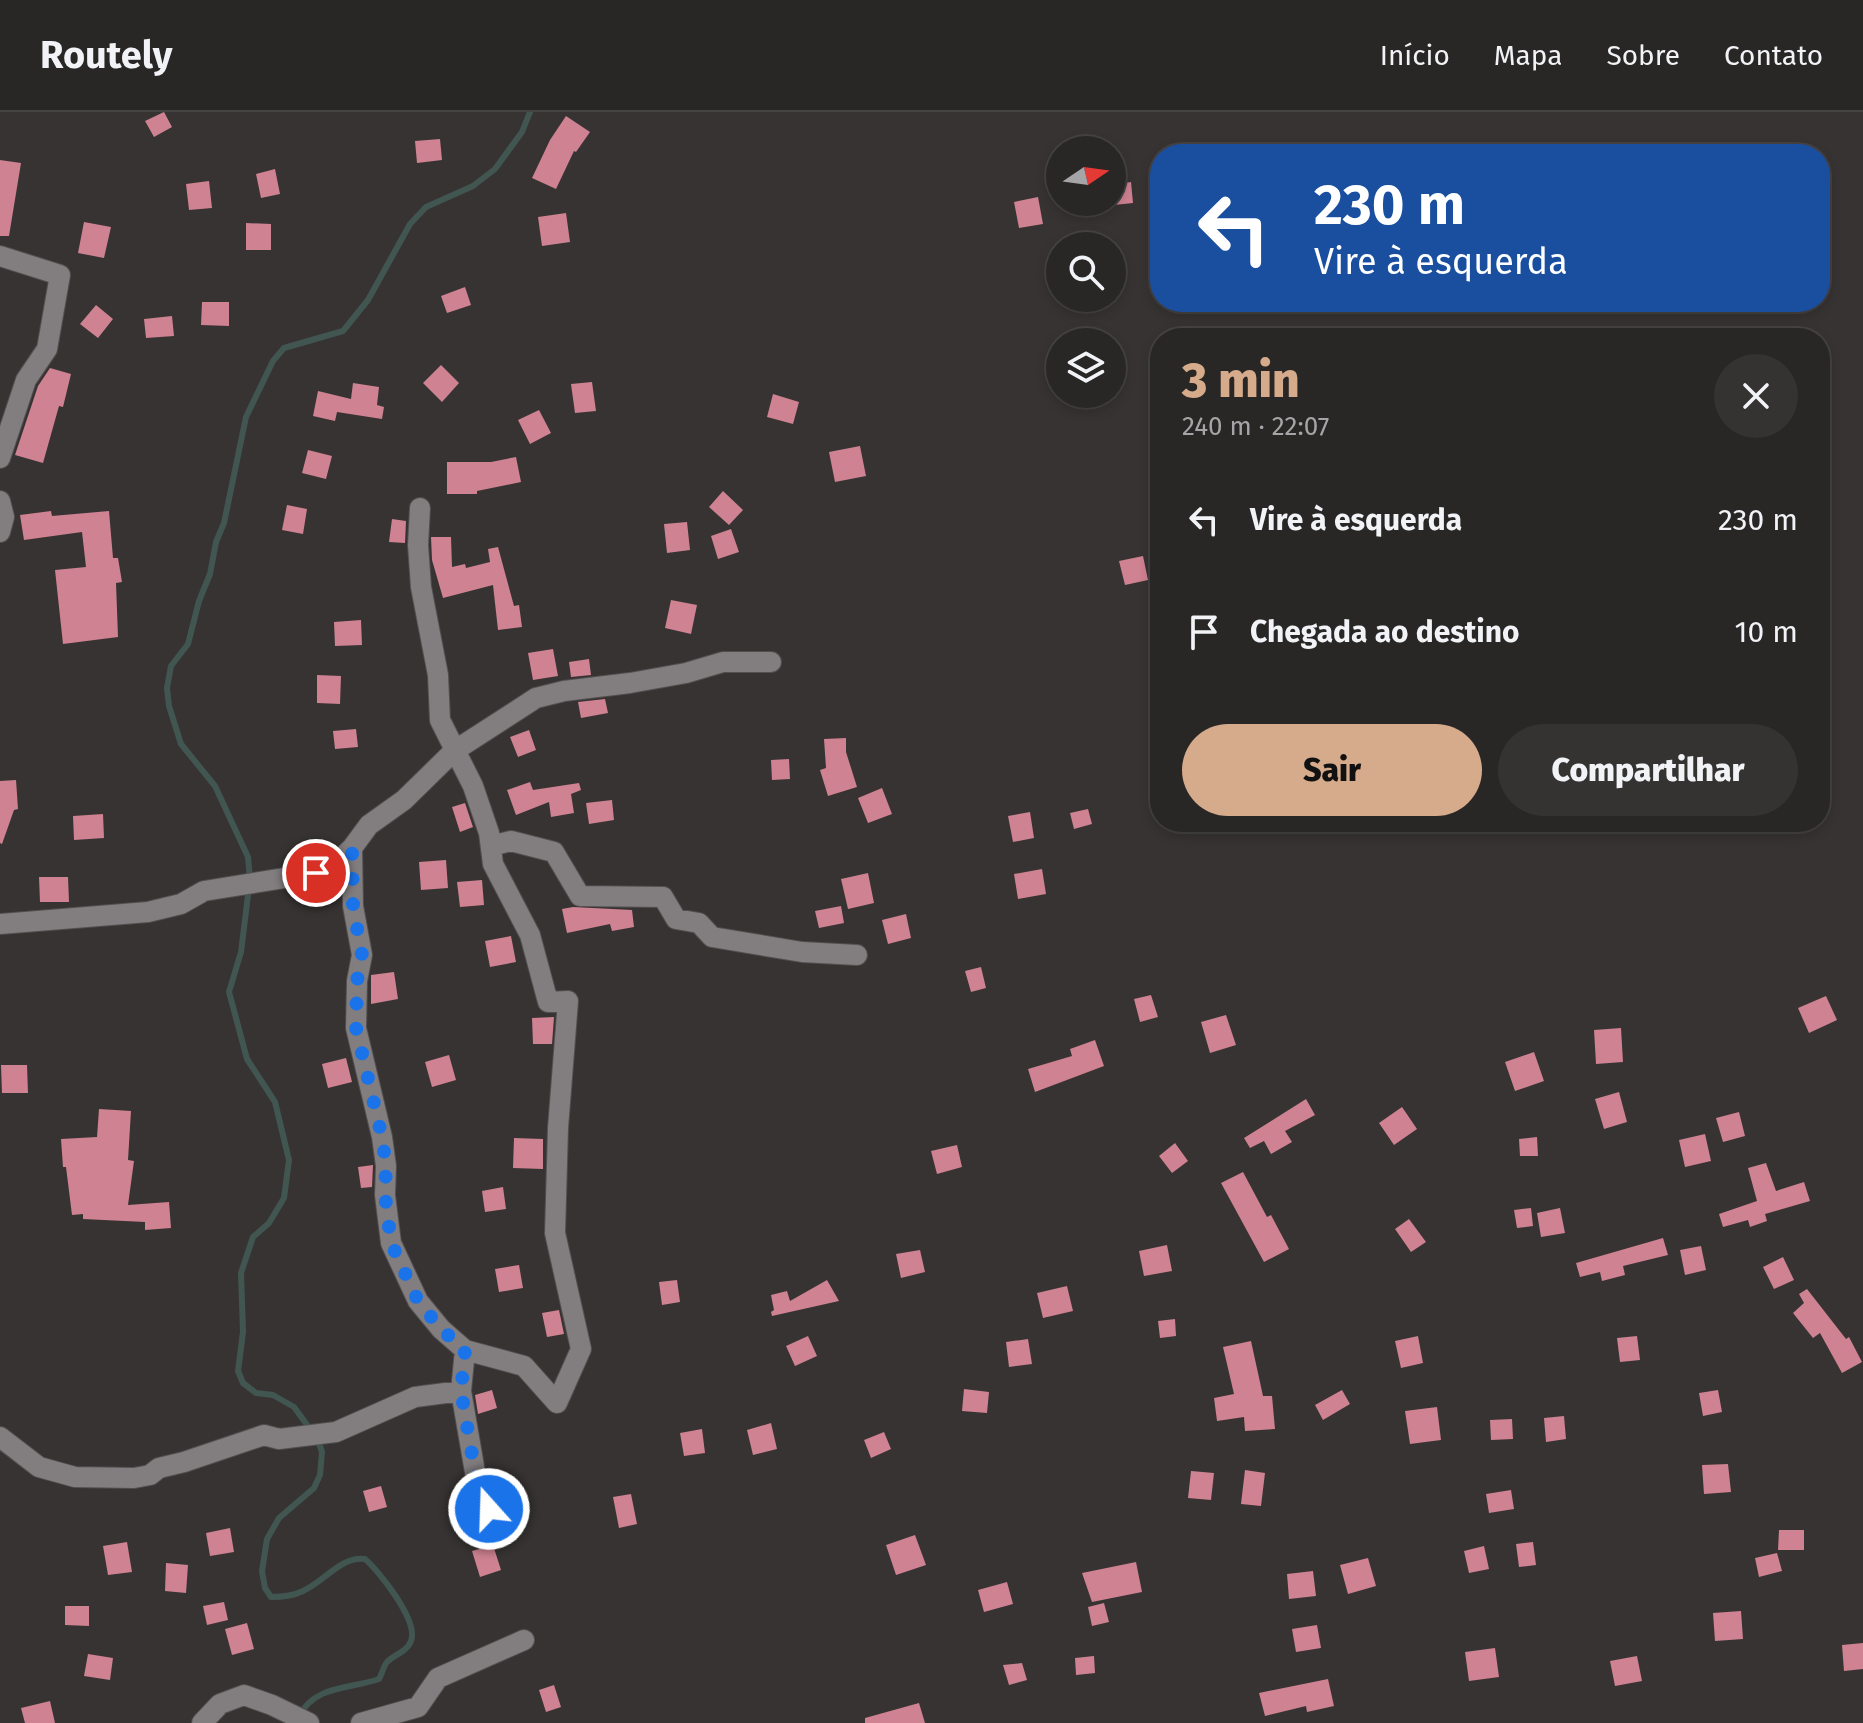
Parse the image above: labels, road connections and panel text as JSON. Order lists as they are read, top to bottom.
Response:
{
  "north": "right",
  "page": {
    "header": "Routely",
    "nav": [
      "Início",
      "Mapa",
      "Sobre",
      "Contato"
    ],
    "turn": ["230 m", "Vire à esquerda"],
    "heading": ["3 min", "240 m · 22:07"],
    "list": [
      {
        "name": "Vire à esquerda",
        "value": "230 m"
      },
      {
        "name": "Chegada ao destino",
        "value": "10 m"
      }
    ],
    "buttons": ["Sair", "Compartilhar"]
  }
}
